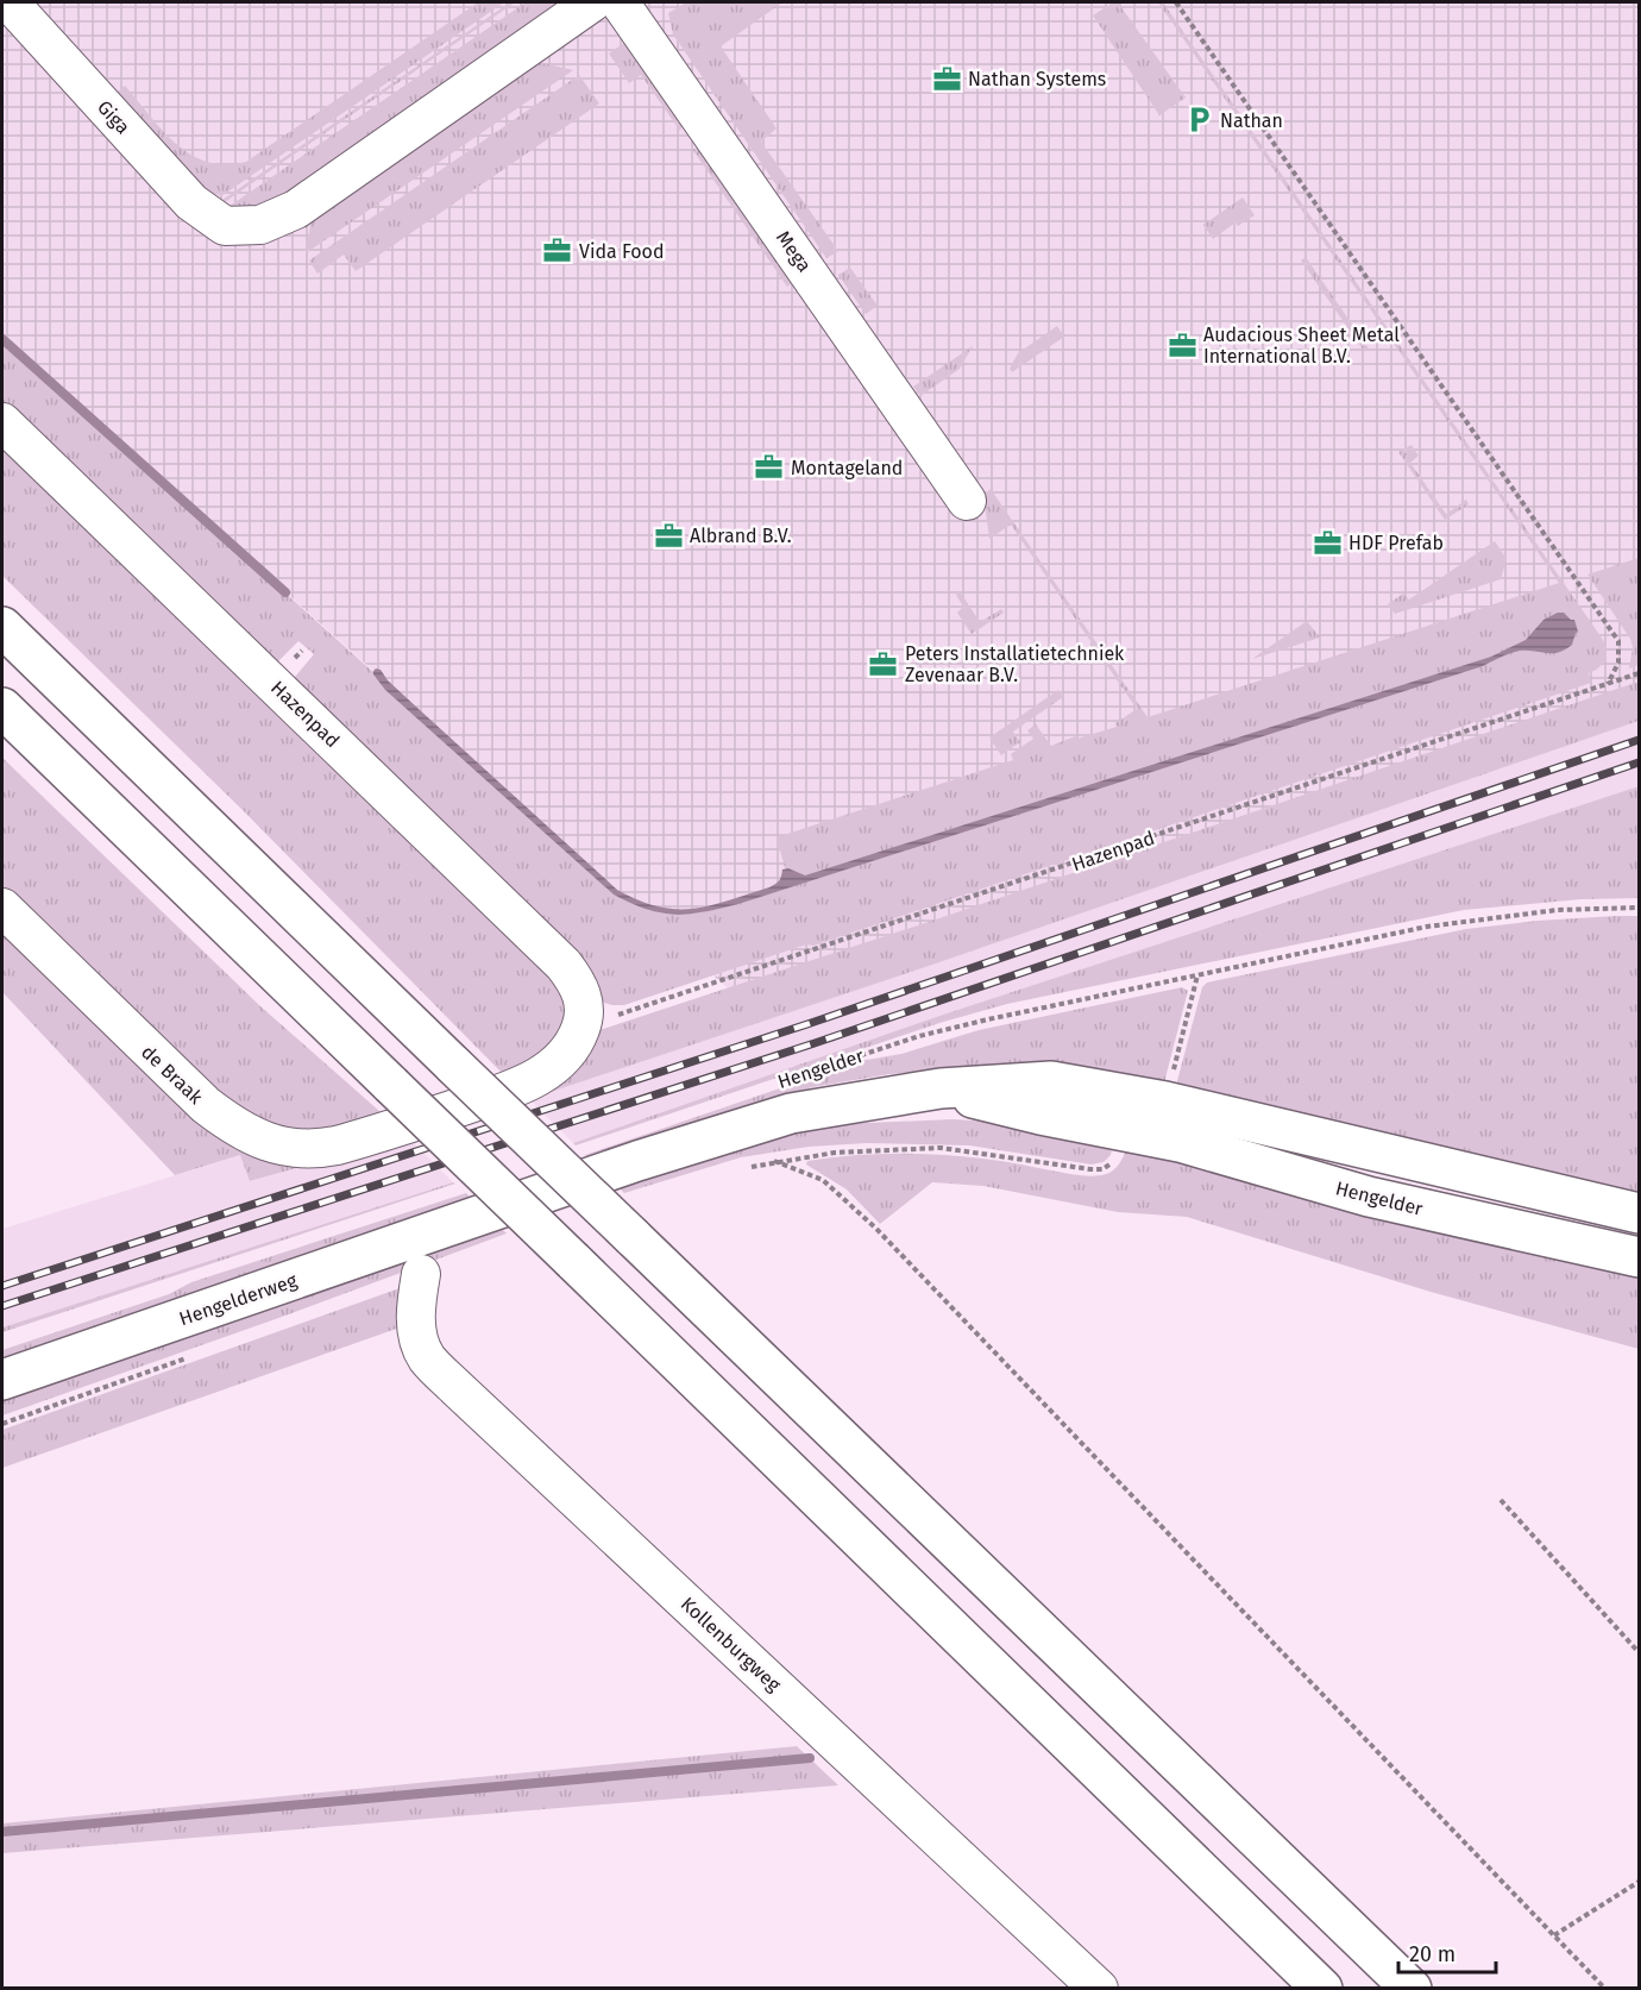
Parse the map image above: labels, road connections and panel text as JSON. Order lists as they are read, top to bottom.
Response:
{
  "streets": {
    "main road": ["Hengelder", "Hengelderweg"],
    "street": [
      "Giga",
      "Mega",
      "Hazenpad",
      "de Braak",
      "Kollenburgweg"
    ]
  },
  "crossings": [
    ["Hazenpad", "de Braak"],
    ["Hengelder", "Hengelderweg"]
  ],
  "places": {
    "office": [
      "Nathan Systems",
      "Vida Food",
      "Audacious Sheet Metal International B.V.",
      "Montageland",
      "Albrand B.V.",
      "HDF Prefab",
      "Peters Installatietechniek Zevenaar B.V."
    ],
    "parking": ["Nathan"]
  },
  "scale_bar": "20 m"
}
